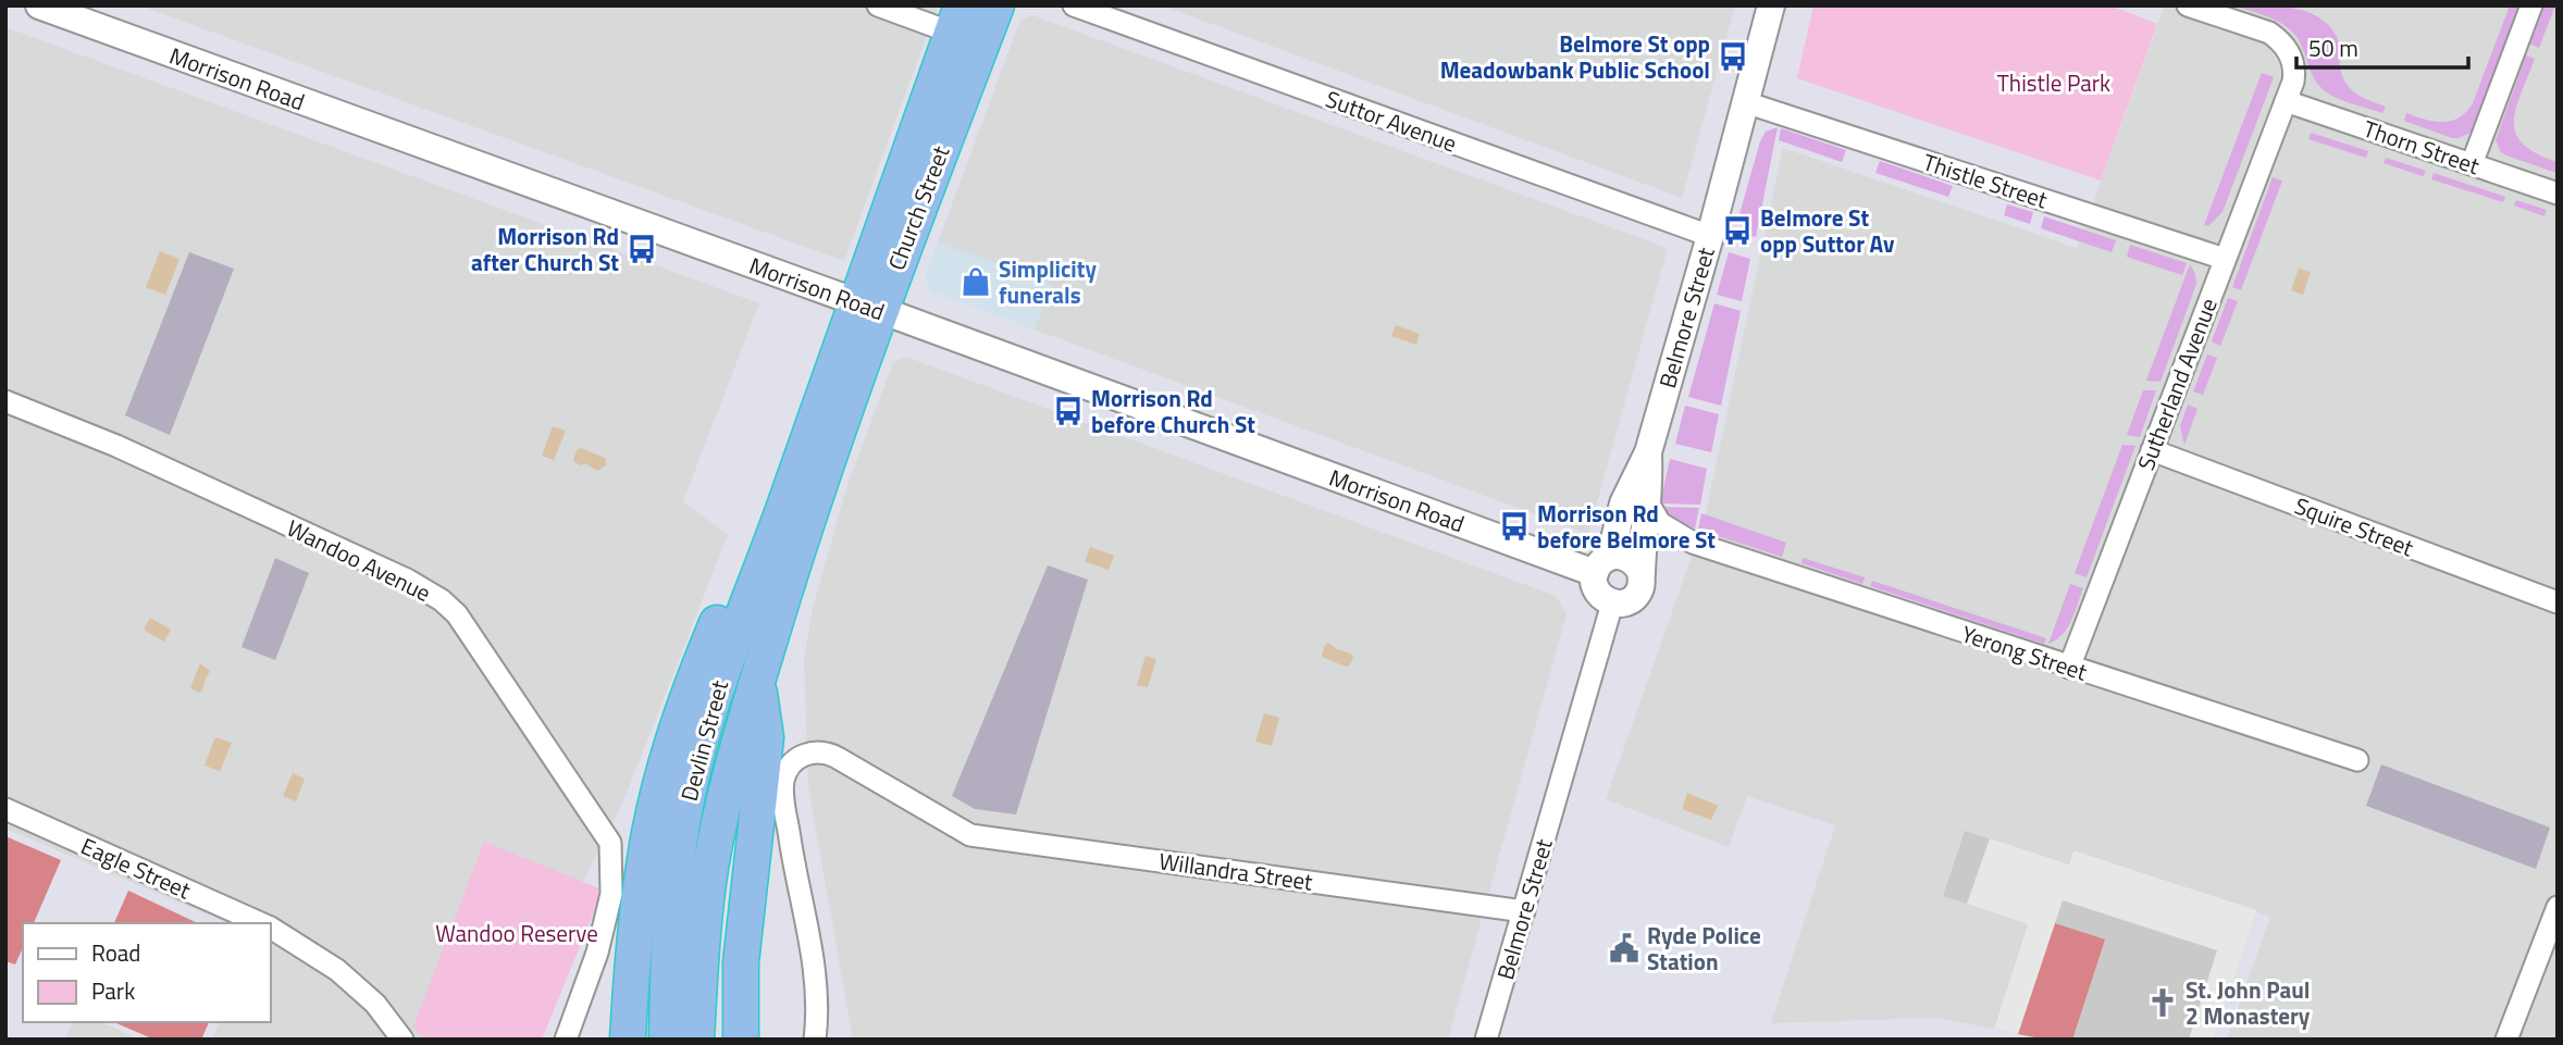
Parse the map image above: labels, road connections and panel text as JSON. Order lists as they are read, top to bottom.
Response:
{
  "streets": {
    "highway": ["Church Street", "Devlin Street"],
    "street": [
      "Morrison Road",
      "Suttor Avenue",
      "Thorn Street",
      "Thistle Street",
      "Belmore Street",
      "Sutherland Avenue",
      "Squire Street",
      "Wandoo Avenue",
      "Yerong Street",
      "Eagle Street",
      "Willandra Street"
    ]
  },
  "crossings": [
    ["Morrison Road", "Church Street"],
    ["Morrison Road", "Belmore Street"],
    ["Morrison Road", "Yerong Street"],
    ["Suttor Avenue", "Belmore Street"],
    ["Thorn Street", "Sutherland Avenue"],
    ["Thistle Street", "Belmore Street"],
    ["Thistle Street", "Sutherland Avenue"],
    ["Church Street", "Devlin Street"],
    ["Belmore Street", "Yerong Street"],
    ["Belmore Street", "Willandra Street"],
    ["Sutherland Avenue", "Squire Street"],
    ["Sutherland Avenue", "Yerong Street"]
  ],
  "parks": ["Thistle Park", "Wandoo Reserve"],
  "places": {
    "bus stop": [
      "Belmore St opp Meadowbank Public School",
      "Belmore St opp Suttor Av",
      "Morrison Rd after Church St",
      "Morrison Rd before Church St",
      "Morrison Rd before Belmore St"
    ],
    "shop": ["Simplicity funerals"],
    "public building": ["Ryde Police Station"],
    "church": ["St. John Paul 2 Monastery"]
  },
  "legend": ["Road", "Park"],
  "scale_bar": "50 m"
}
